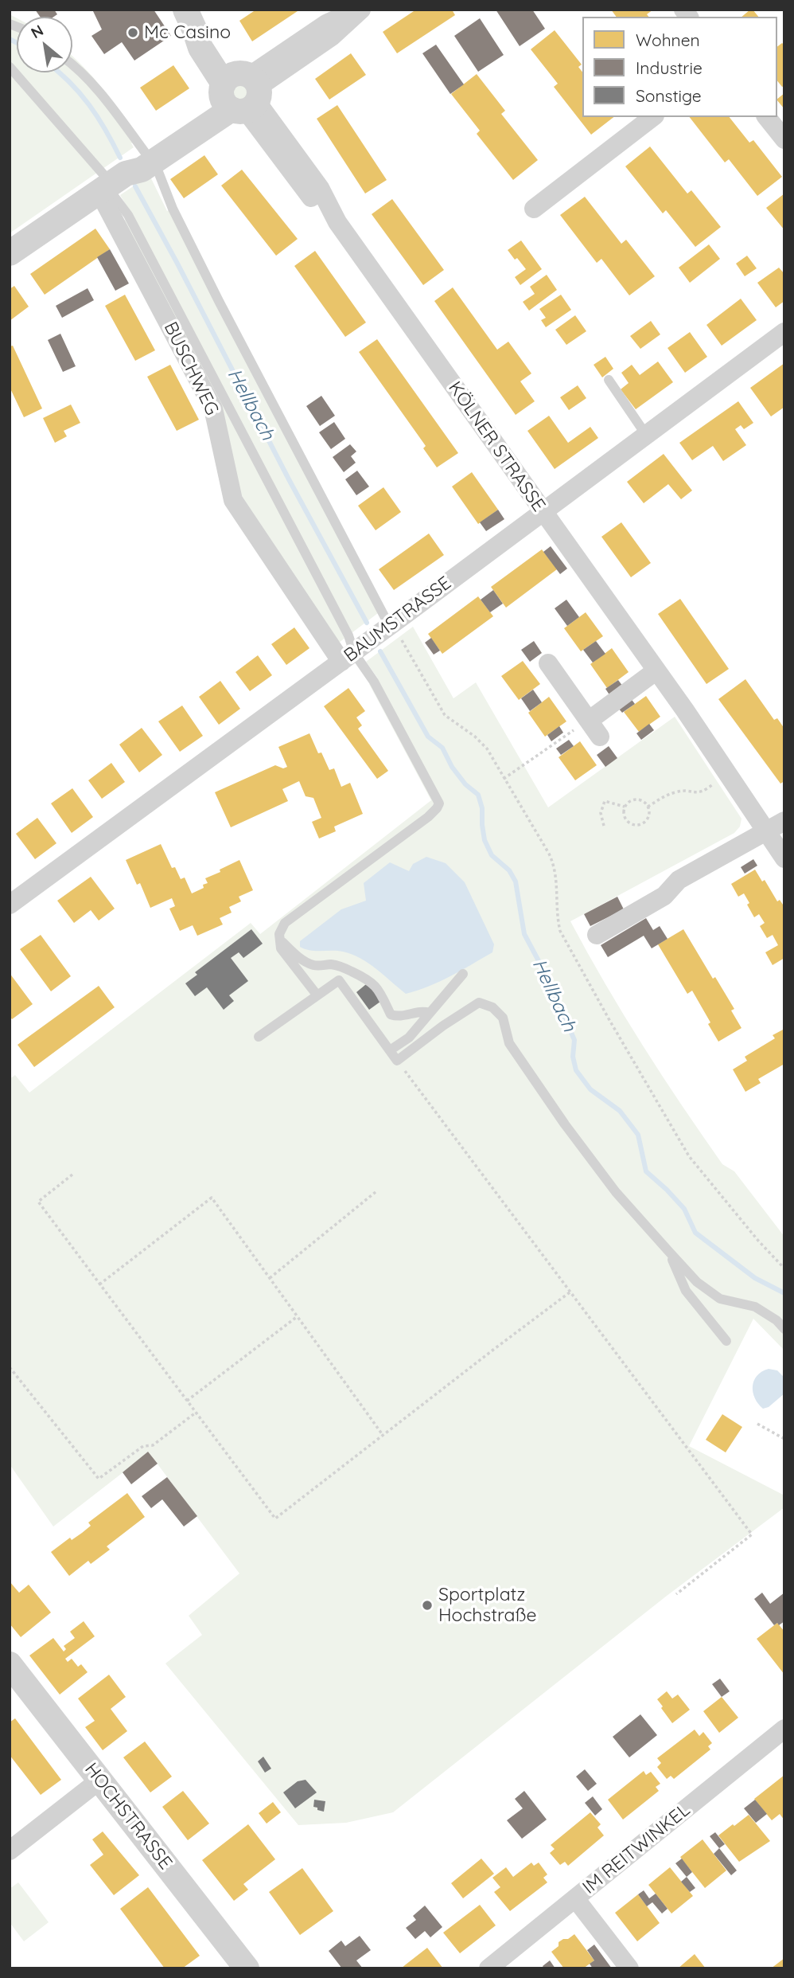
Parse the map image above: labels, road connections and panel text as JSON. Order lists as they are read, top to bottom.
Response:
{
  "streets": {
    "street": [
      "BUSCHWEG",
      "KÖLNER STRASSE",
      "BAUMSTRASSE",
      "HOCHSTRASSE",
      "IM REITWINKEL"
    ]
  },
  "crossings": [
    ["BUSCHWEG", "BAUMSTRASSE"],
    ["KÖLNER STRASSE", "BAUMSTRASSE"]
  ],
  "water": ["Hellbach"],
  "places": ["Mc Casino", "Sportplatz Hochstraße"],
  "legend": ["Wohnen", "Industrie", "Sonstige"],
  "north": "top left"
}
